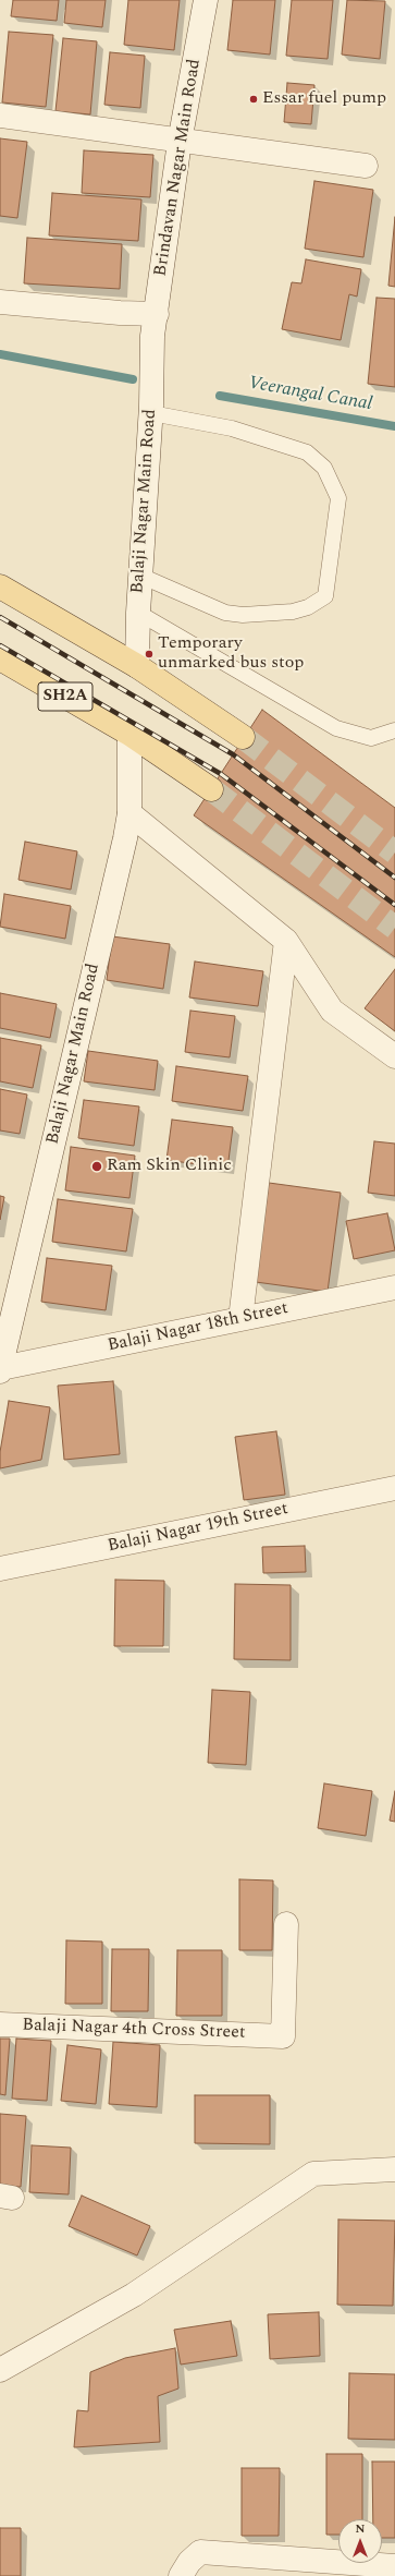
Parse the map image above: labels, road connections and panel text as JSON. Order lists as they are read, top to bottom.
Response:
{
  "streets": {
    "main road": ["SH2A"],
    "street": [
      "Brindavan Nagar Main Road",
      "Balaji Nagar Main Road",
      "Balaji Nagar 18th Street",
      "Balaji Nagar 19th Street",
      "Balaji Nagar 4th Cross Street"
    ]
  },
  "crossings": [
    ["Brindavan Nagar Main Road", "Balaji Nagar Main Road"],
    ["Balaji Nagar Main Road", "SH2A"],
    ["Balaji Nagar Main Road", "Balaji Nagar 18th Street"]
  ],
  "water": ["Veerangal Canal"],
  "places": ["Essar fuel pump", "Temporary unmarked bus stop", "Ram Skin Clinic"],
  "north": "top"
}
